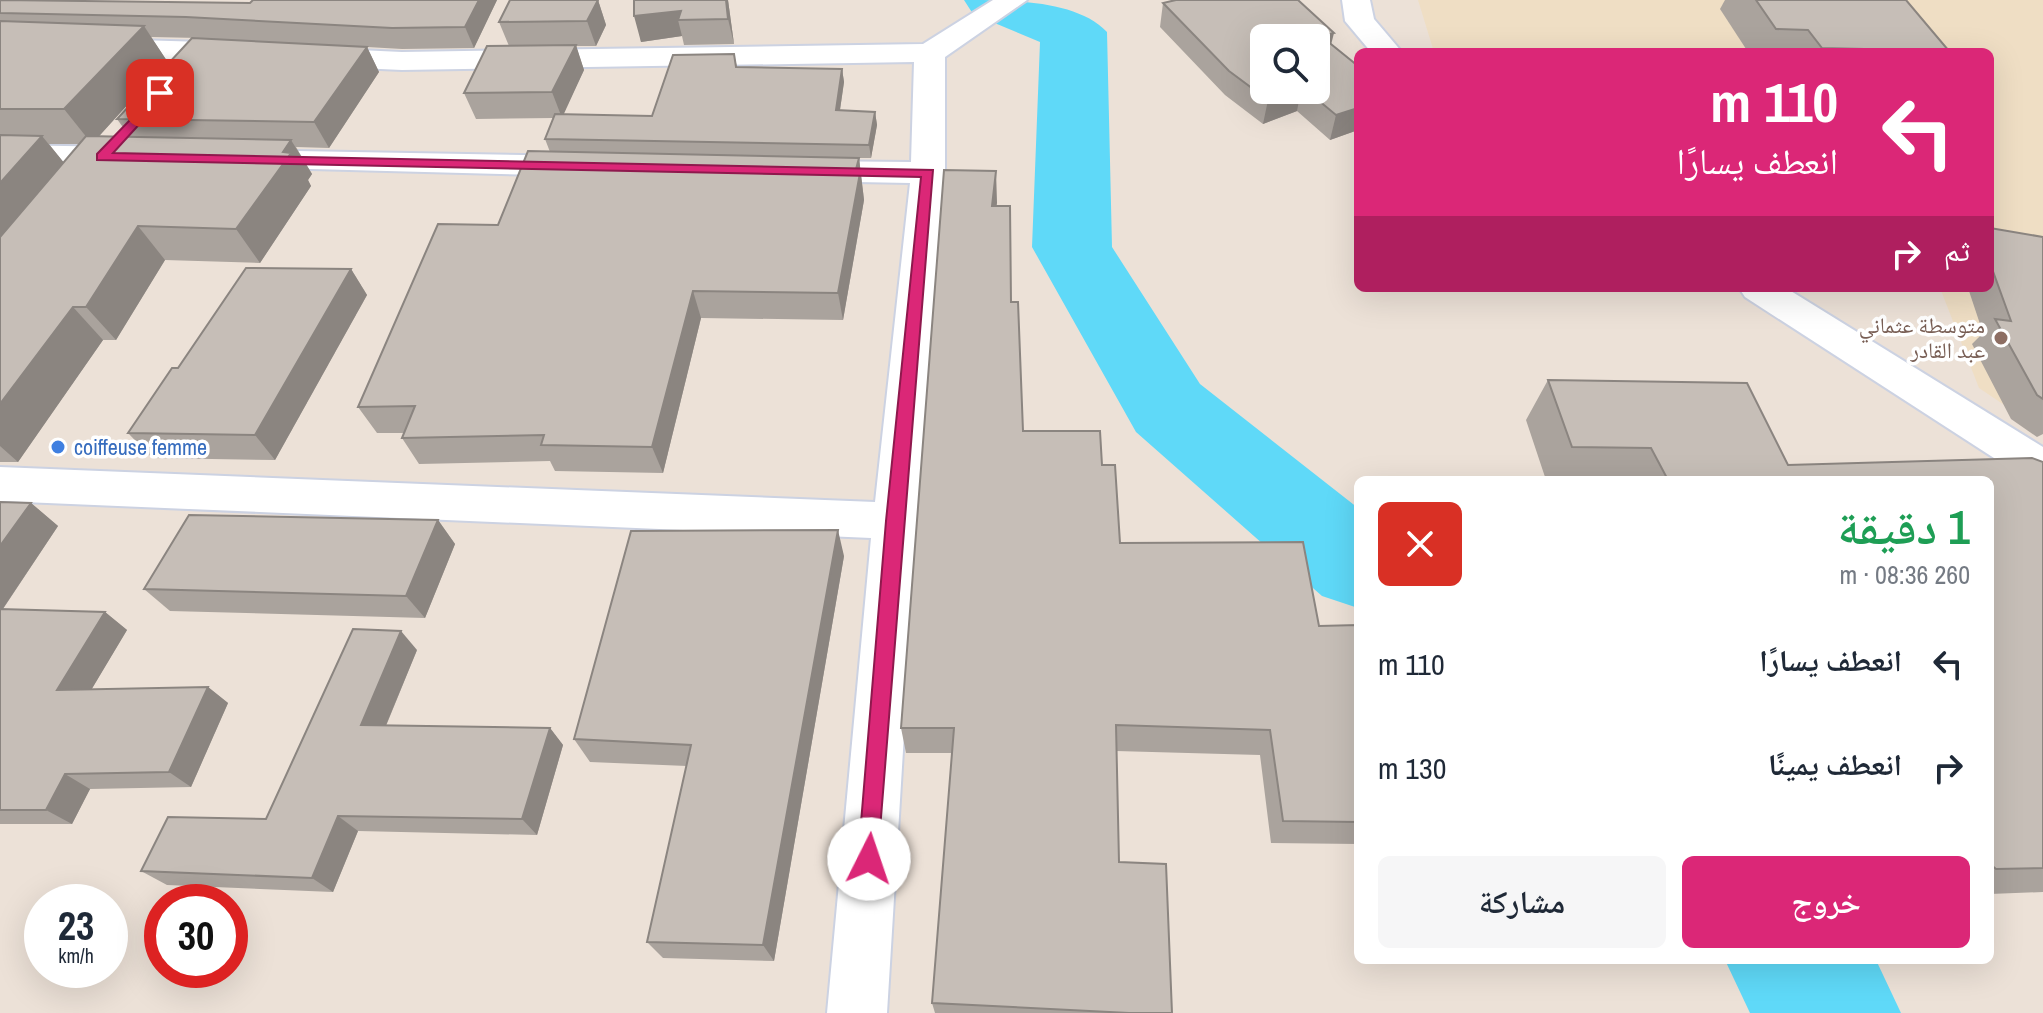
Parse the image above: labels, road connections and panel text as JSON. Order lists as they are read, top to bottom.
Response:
{
  "places": ["متوسطة عثماني عبد القادر", "coiffeuse femme"],
  "page": {
    "turn": ["110 m", "انعطف يسارًا"],
    "then": "ثم",
    "heading": ["1 دقيقة", "260 m · 08:36"],
    "list": [
      {
        "name": "انعطف يسارًا",
        "value": "110 m"
      },
      {
        "name": "انعطف يمينًا",
        "value": "130 m"
      }
    ],
    "buttons": ["خروج", "مشاركة"],
    "speed": "23 km/h",
    "limit": "30"
  }
}
